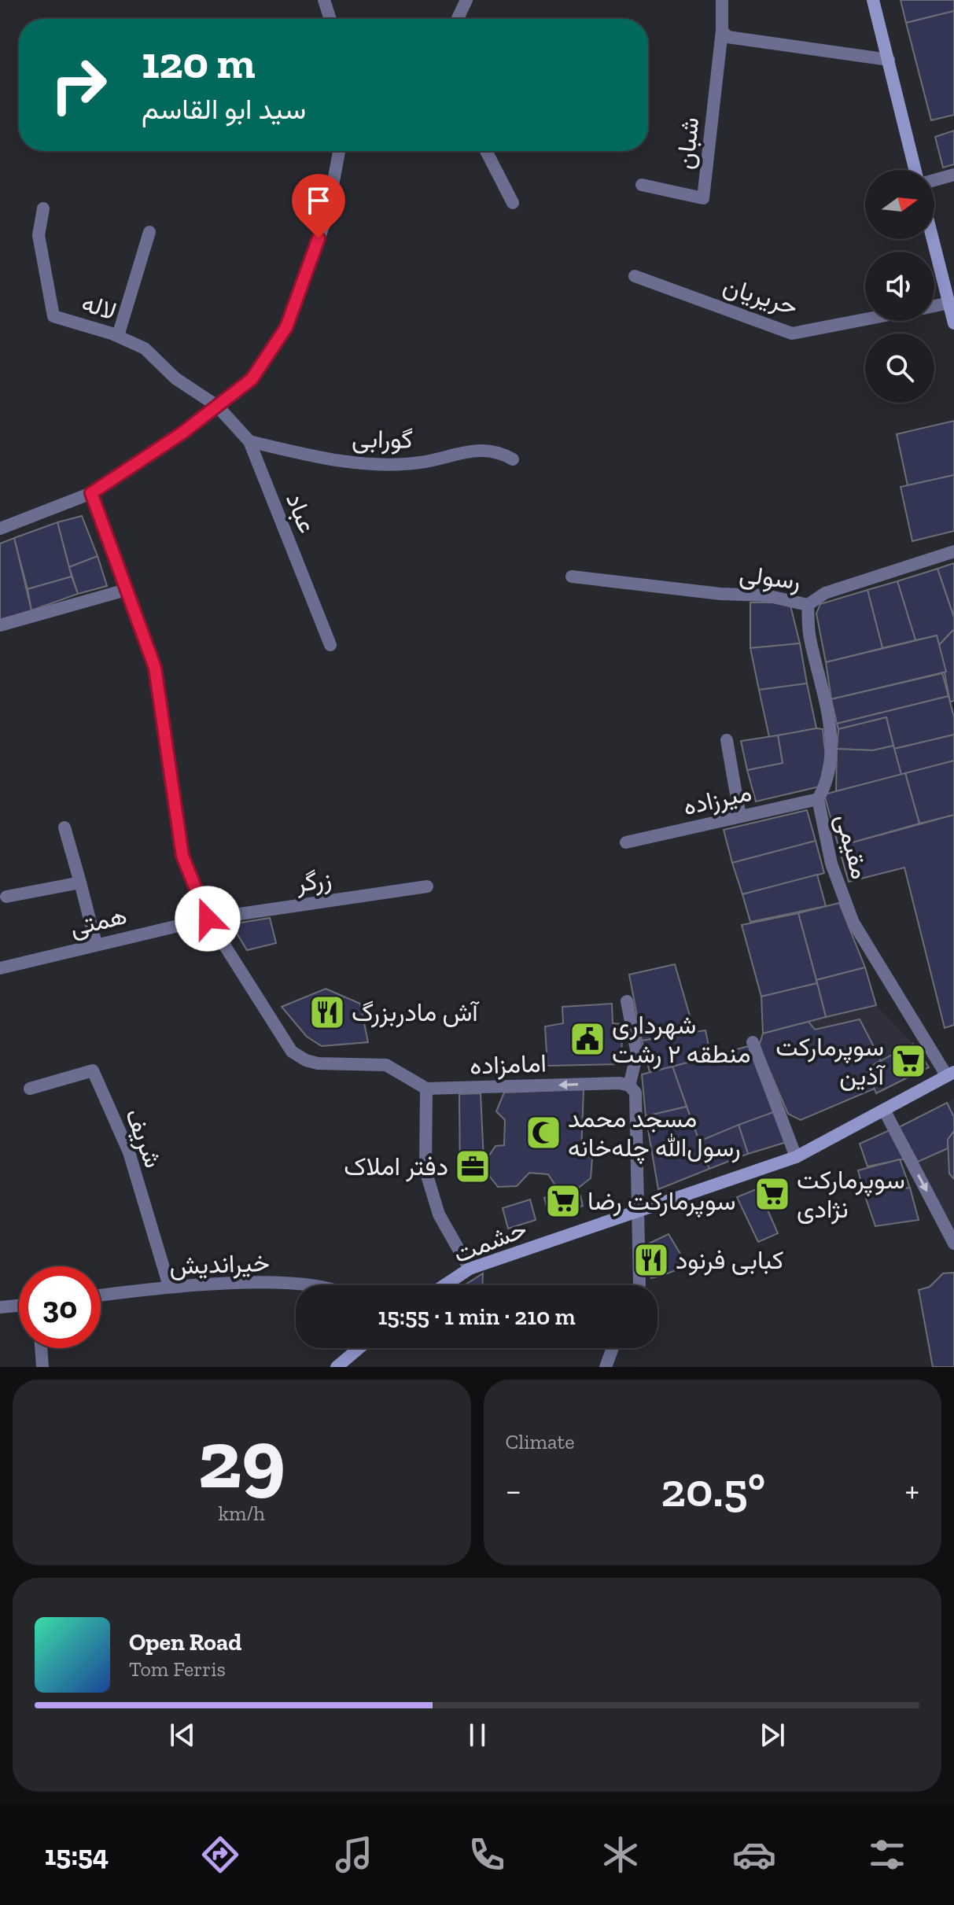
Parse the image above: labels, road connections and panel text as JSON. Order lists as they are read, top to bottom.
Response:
{
  "streets": {
    "main road": ["حشمت"],
    "street": [
      "شبان",
      "حریریان",
      "لاله",
      "گورابی",
      "عباد",
      "رسولی",
      "میرزاده",
      "مقیمی",
      "زرگر",
      "همتی",
      "امامزاده",
      "شریف",
      "خیراندیش"
    ]
  },
  "crossings": [
    ["لاله", "عباد"],
    ["گورابی", "عباد"],
    ["رسولی", "مقیمی"],
    ["میرزاده", "مقیمی"],
    ["مقیمی", "حشمت"],
    ["زرگر", "همتی"],
    ["شریف", "خیراندیش"]
  ],
  "one_way": ["امامزاده"],
  "places": {
    "restaurant": ["آش مادربزرگ", "کبابی فرنود"],
    "public building": ["شهرداری منطقه ۲ رشت"],
    "supermarket": ["سوپرمارکت آذین", "سوپرمارکت نژادی", "سوپرمارکت رضا"],
    "mosque": ["مسجد محمد رسول‌‌الله چله‌خانه"],
    "office": ["دفتر املاک"]
  },
  "north": "right",
  "page": {
    "turn": ["120 m", "سید ابو القاسم"],
    "limit": "30",
    "trip": "15:55 · 1 min · 210 m",
    "tile": [
      ["29", "km/h"],
      "Climate"
    ],
    "heat": ["−", "20.5°", "+"],
    "song": ["Open Road", "Tom Ferris"],
    "tabs": "15:54"
  }
}
